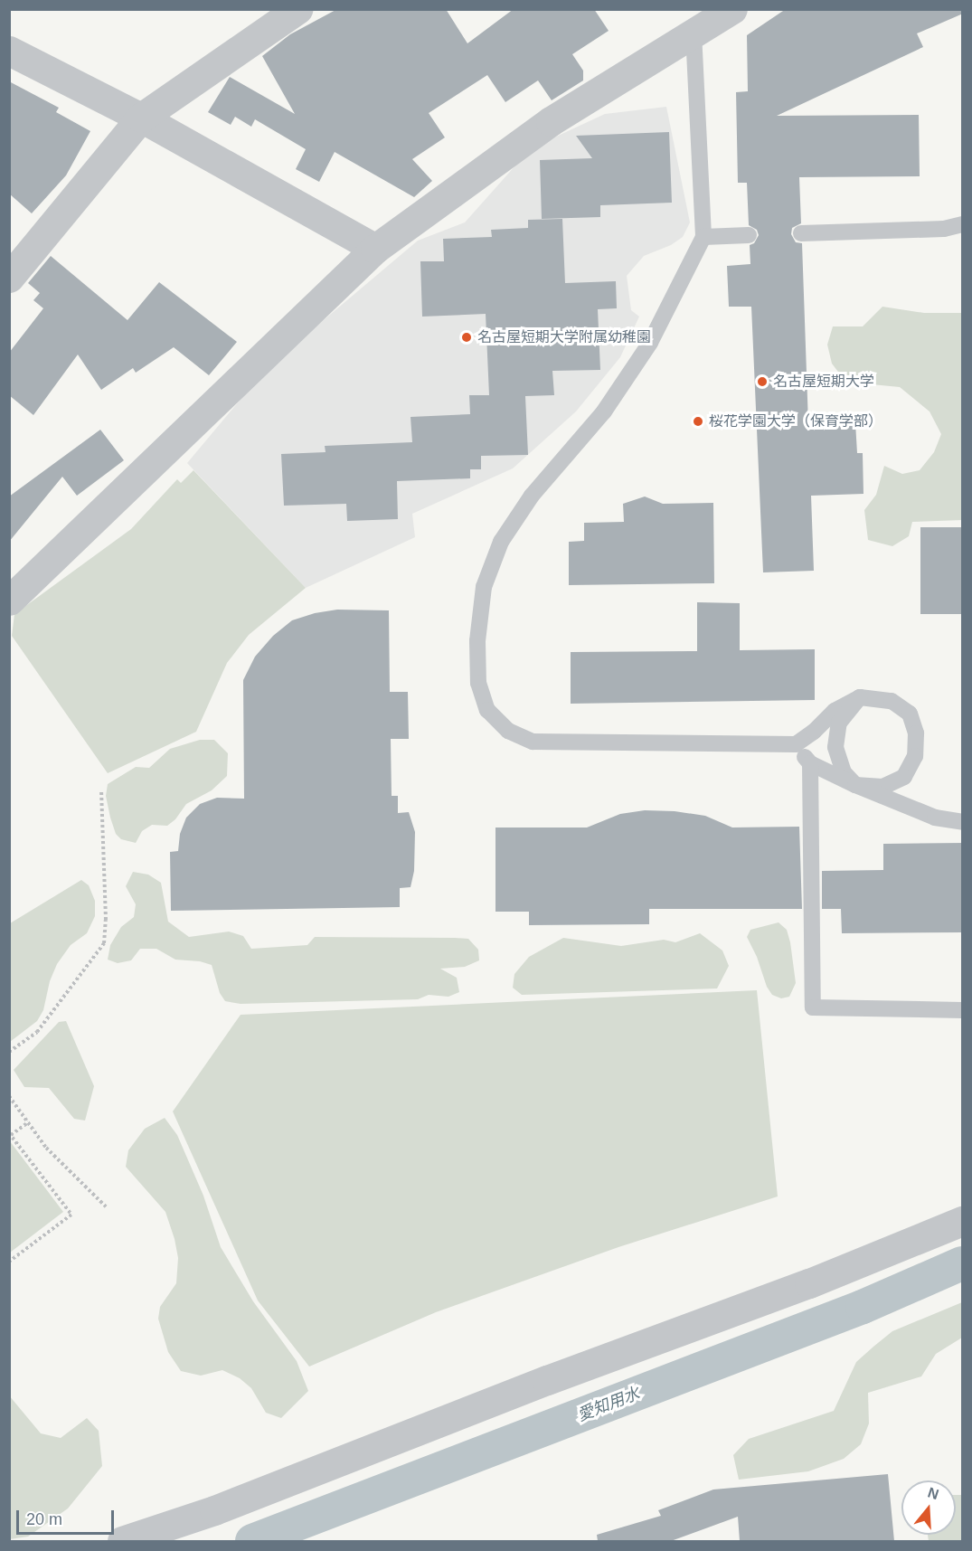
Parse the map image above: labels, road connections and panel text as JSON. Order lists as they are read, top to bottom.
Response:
{
  "water": ["愛知用水"],
  "places": ["名古屋短期大学附属幼稚園", "名古屋短期大学", "桜花学園大学（保育学部）"],
  "scale_bar": "20 m",
  "north": "top"
}
